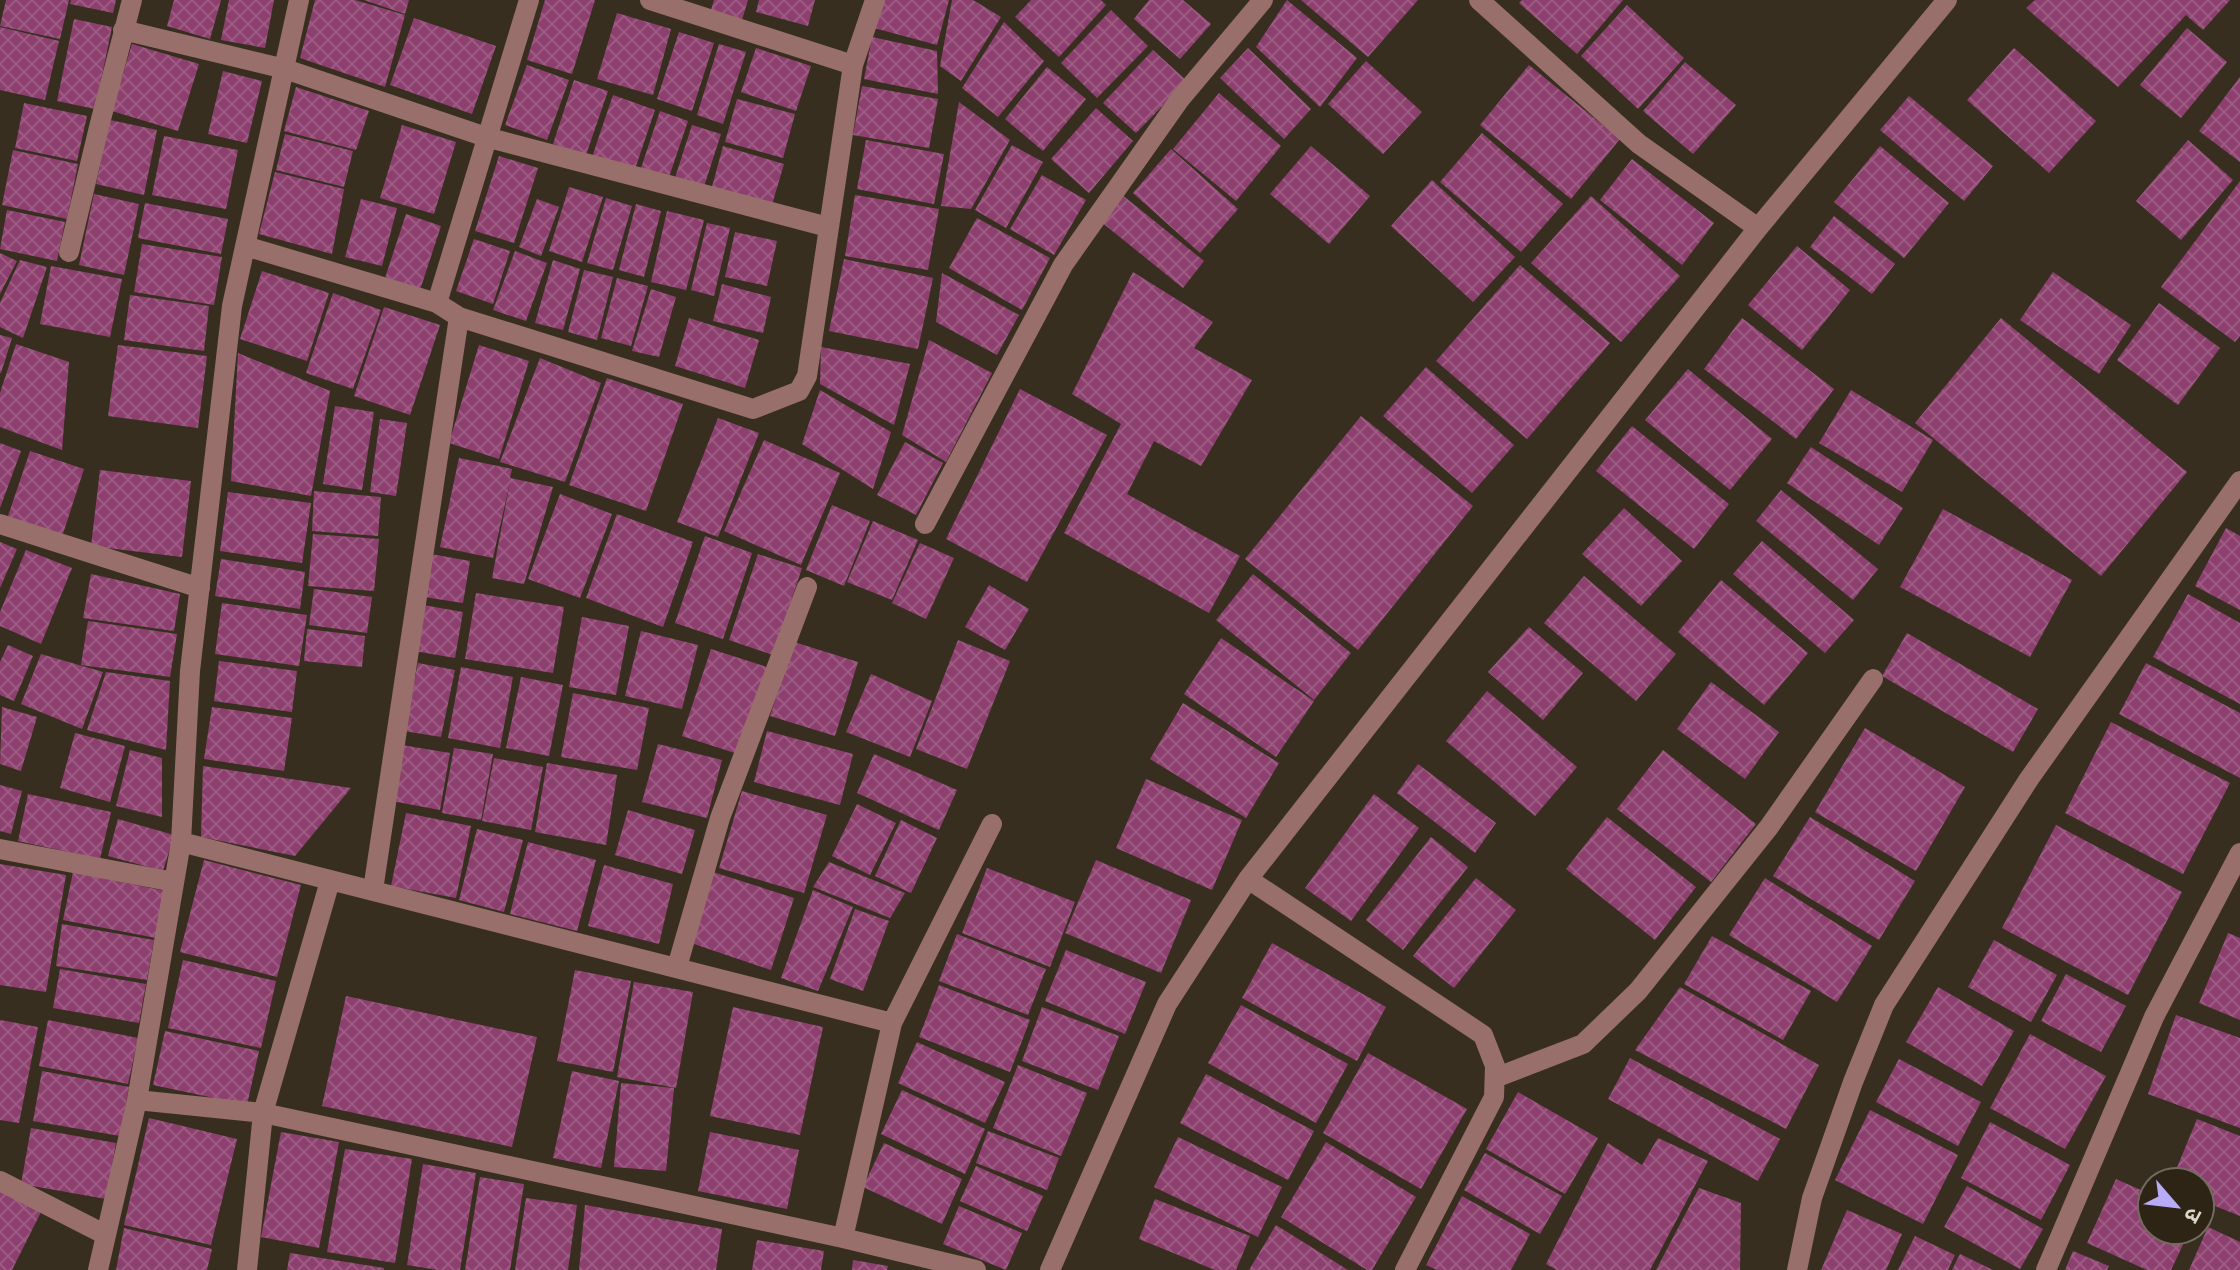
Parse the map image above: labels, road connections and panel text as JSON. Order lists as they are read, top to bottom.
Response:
{
  "north": "bottom right"
}
